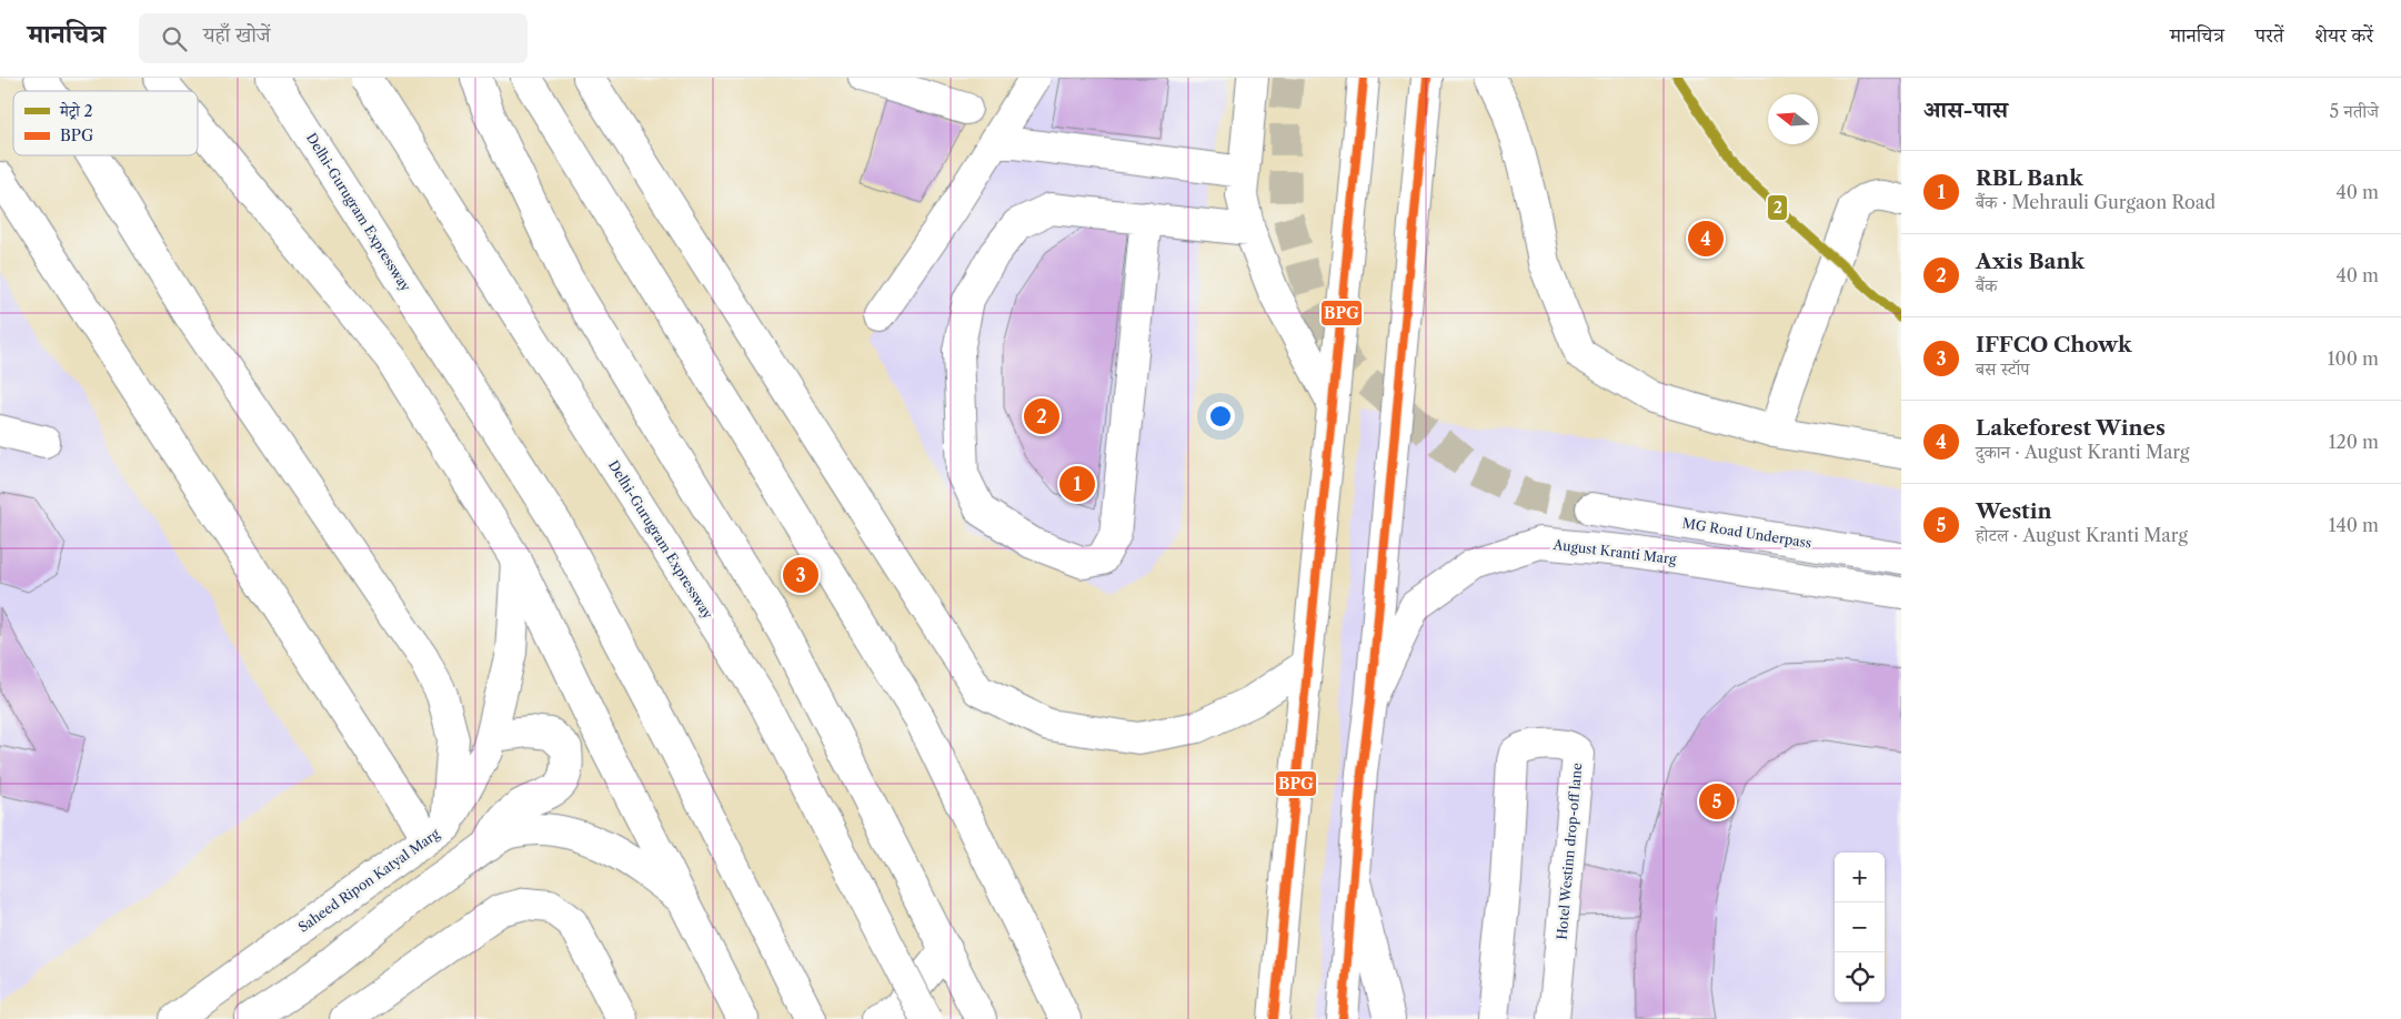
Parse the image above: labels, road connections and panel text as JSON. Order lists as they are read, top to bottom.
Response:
{
  "streets": {
    "main road": [
      "Delhi-Gurugram Expressway",
      "MG Road Underpass",
      "August Kranti Marg",
      "Hotel Westinn drop-off lane",
      "Saheed Ripon Katyal Marg"
    ]
  },
  "lines": ["metro line 2", "transit line BPG"],
  "legend": ["मेट्रो 2", "BPG"],
  "north": "left",
  "page": {
    "header": "मानचित्र",
    "search": "यहाँ खोजें",
    "nav": ["मानचित्र", "परतें", "शेयर करें"],
    "heading": ["आस-पास", "5 नतीजे"],
    "list": [
      {
        "mark": "1",
        "name": "RBL Bank",
        "note": "बैंक · Mehrauli Gurgaon Road",
        "value": "40 m"
      },
      {
        "mark": "2",
        "name": "Axis Bank",
        "note": "बैंक",
        "value": "40 m"
      },
      {
        "mark": "3",
        "name": "IFFCO Chowk",
        "note": "बस स्टॉप",
        "value": "100 m"
      },
      {
        "mark": "4",
        "name": "Lakeforest Wines",
        "note": "दुकान · August Kranti Marg",
        "value": "120 m"
      },
      {
        "mark": "5",
        "name": "Westin",
        "note": "होटल · August Kranti Marg",
        "value": "140 m"
      }
    ],
    "pins": [
      "4",
      "2",
      "1",
      "3",
      "5"
    ],
    "map_buttons": ["+", "−"]
  }
}
